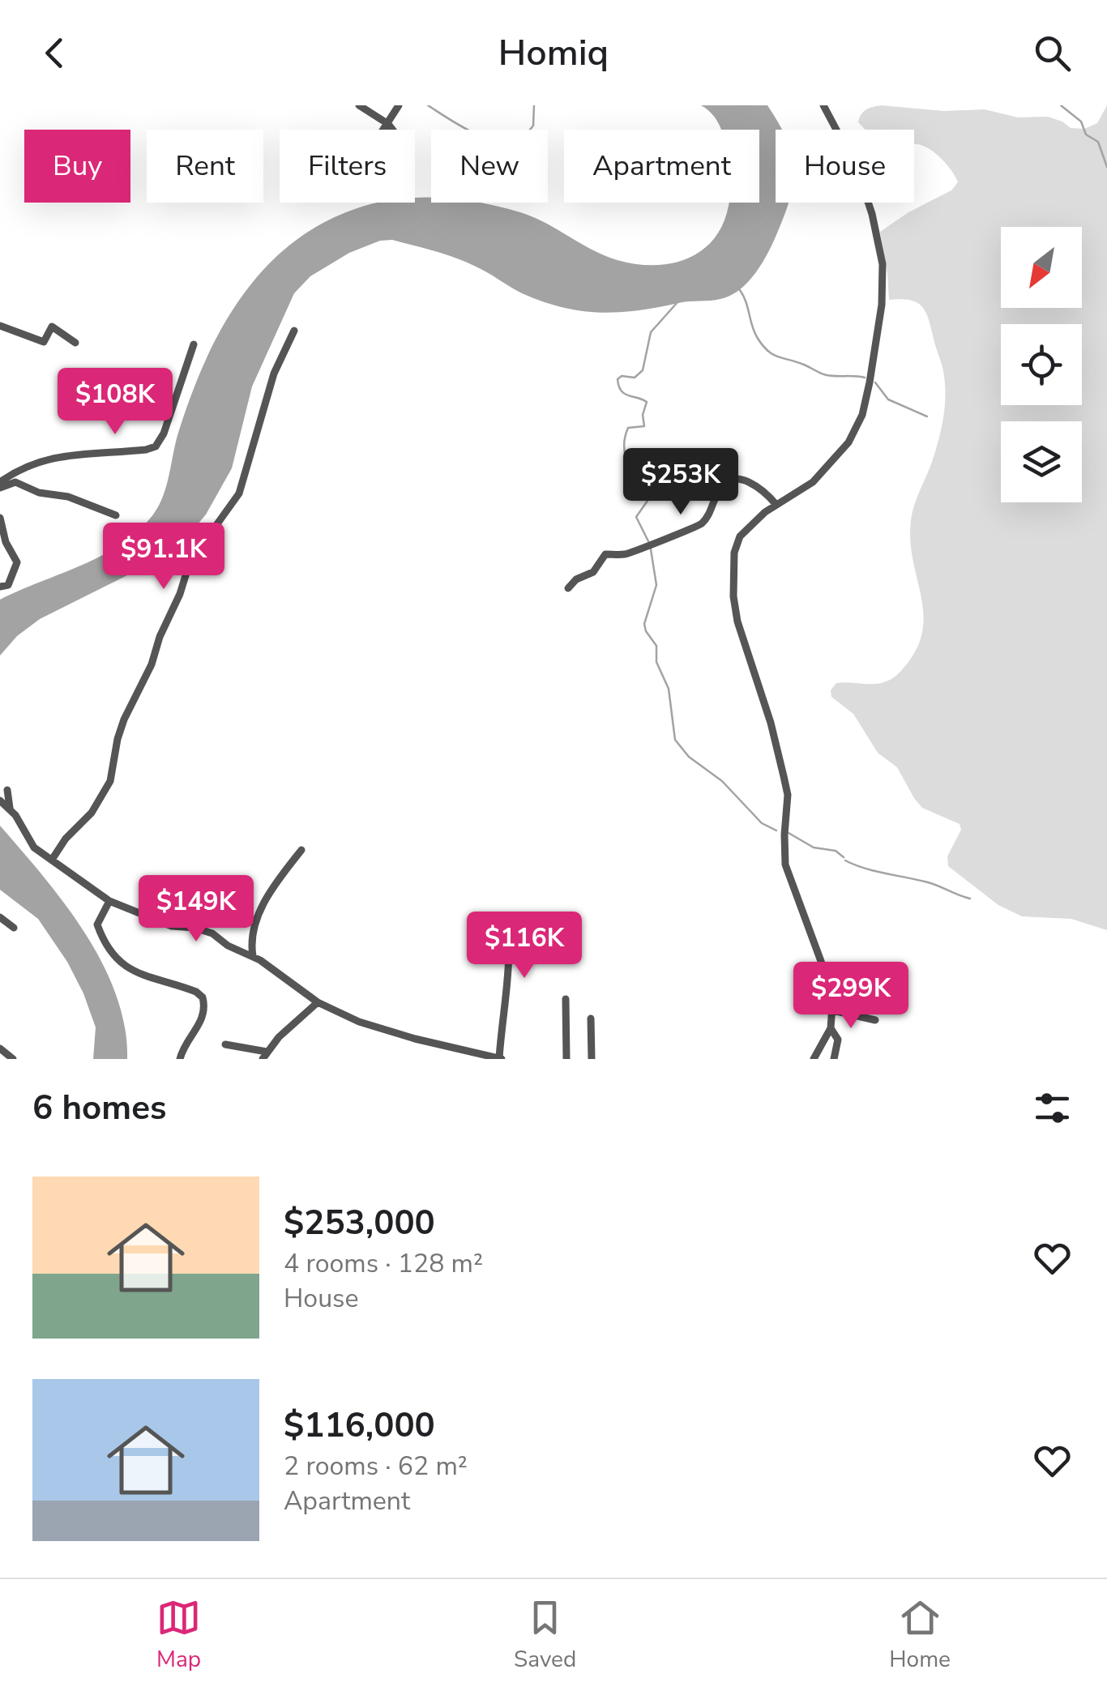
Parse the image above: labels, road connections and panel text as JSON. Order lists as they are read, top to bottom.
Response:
{
  "north": "bottom left",
  "page": {
    "header": "Homiq",
    "chip": [
      "Buy",
      "Rent",
      "Filters",
      "New",
      "Apartment",
      "House"
    ],
    "price": [
      "$108K",
      "$253K",
      "$91.1K",
      "$149K",
      "$116K",
      "$299K"
    ],
    "heading": "6 homes",
    "list": [
      {
        "name": "$253,000",
        "note": "4 rooms · 128 m² · House"
      },
      {
        "name": "$116,000",
        "note": "2 rooms · 62 m² · Apartment"
      }
    ],
    "tabs": ["Map", "Saved", "Home"]
  }
}
